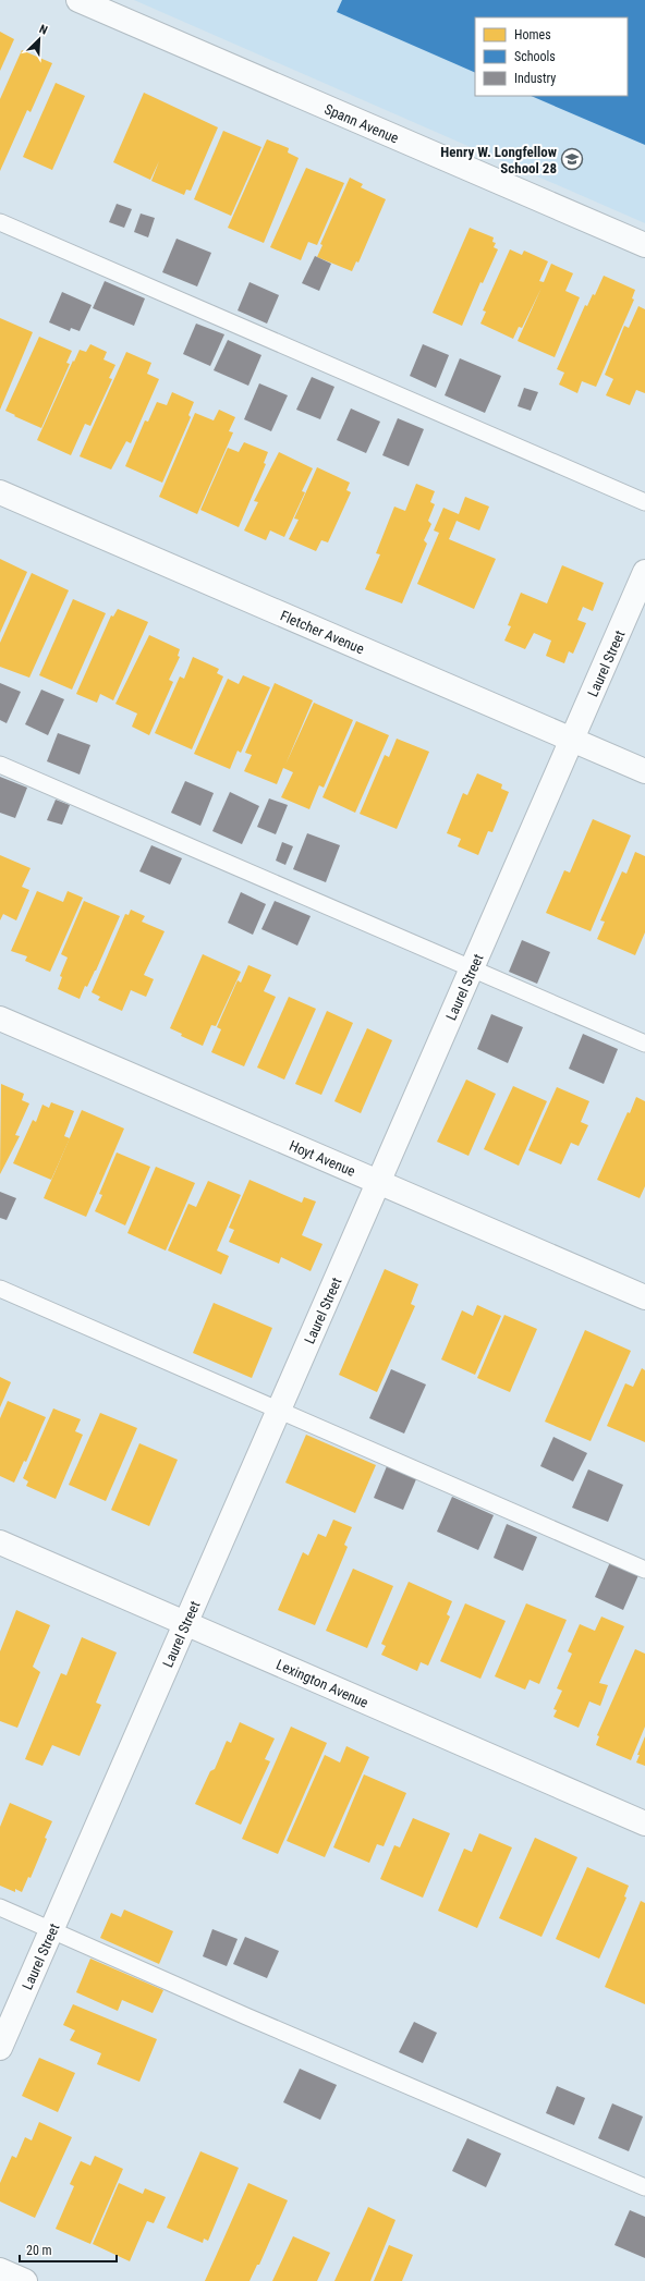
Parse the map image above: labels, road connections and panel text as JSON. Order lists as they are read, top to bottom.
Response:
{
  "streets": {
    "street": [
      "Spann Avenue",
      "Fletcher Avenue",
      "Laurel Street",
      "Hoyt Avenue",
      "Lexington Avenue"
    ]
  },
  "crossings": [
    ["Fletcher Avenue", "Laurel Street"],
    ["Laurel Street", "Hoyt Avenue"],
    ["Laurel Street", "Lexington Avenue"]
  ],
  "places": {
    "school or university": ["Henry W. Longfellow School 28"]
  },
  "legend": ["Homes", "Schools", "Industry"],
  "scale_bar": "20 m",
  "north": "top right"
}
